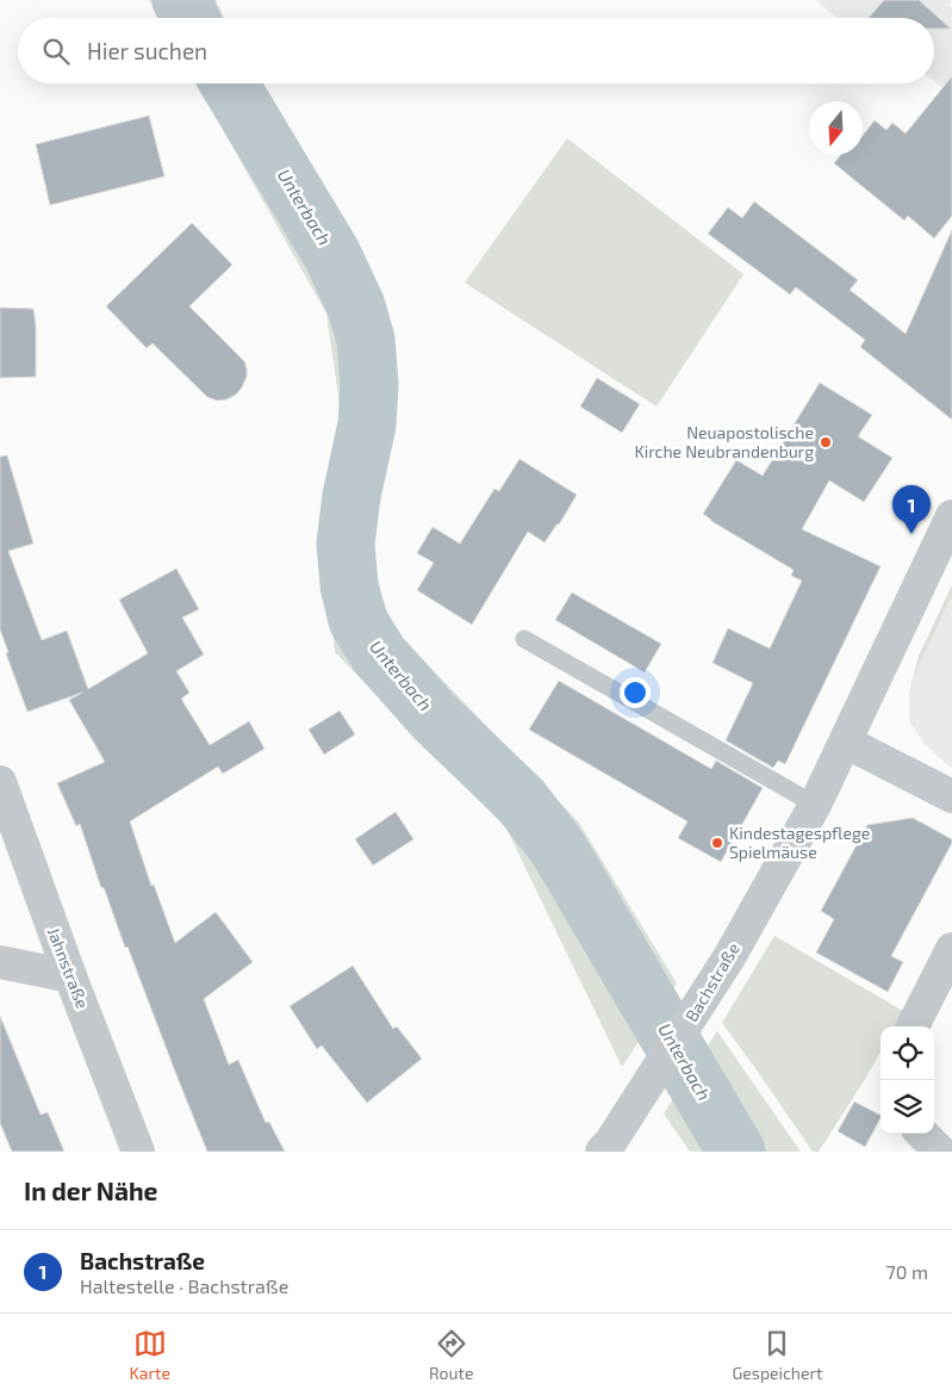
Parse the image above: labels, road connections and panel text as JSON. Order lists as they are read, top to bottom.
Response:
{
  "streets": {
    "street": ["Jahnstraße", "Bachstraße"]
  },
  "water": ["Unterbach"],
  "places": ["Neuapostolische Kirche Neubrandenburg", "Kindestagespflege Spielmäuse"],
  "north": "bottom",
  "page": {
    "search": "Hier suchen",
    "pins": "1",
    "heading": "In der Nähe",
    "list": [
      {
        "mark": "1",
        "name": "Bachstraße",
        "note": "Haltestelle · Bachstraße",
        "value": "70 m"
      }
    ],
    "nav": ["Karte", "Route", "Gespeichert"]
  }
}
